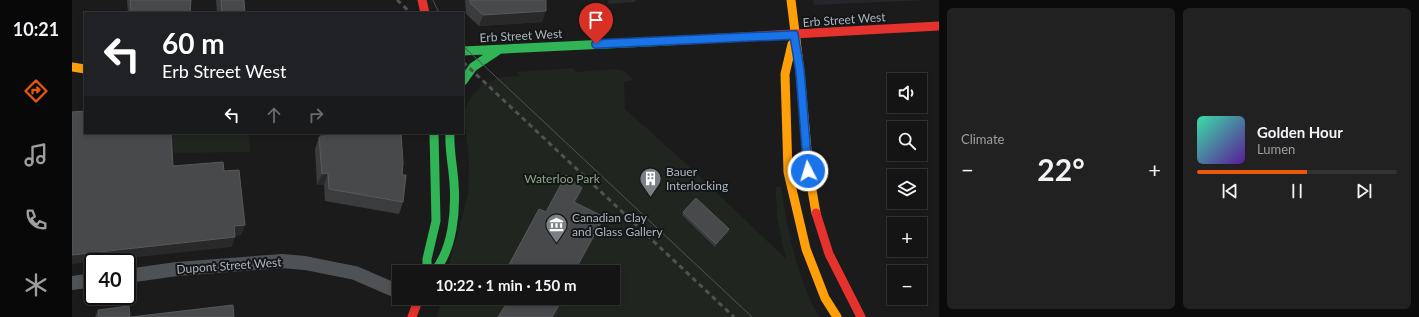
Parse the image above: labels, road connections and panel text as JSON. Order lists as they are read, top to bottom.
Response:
{
  "streets": {
    "main road": ["Erb Street West"],
    "street": ["Dupont Street West"]
  },
  "parks": ["Waterloo Park"],
  "places": {
    "building": ["Bauer Interlocking"],
    "museum": ["Canadian Clay and Glass Gallery"]
  },
  "page": {
    "tabs": "10:21",
    "tile": "Climate",
    "turn": ["60 m", "Erb Street West"],
    "map_buttons": ["+", "−"],
    "song": ["Golden Hour", "Lumen"],
    "heat": ["−", "22°", "+"],
    "limit": "40",
    "trip": "10:22 · 1 min · 150 m"
  }
}
